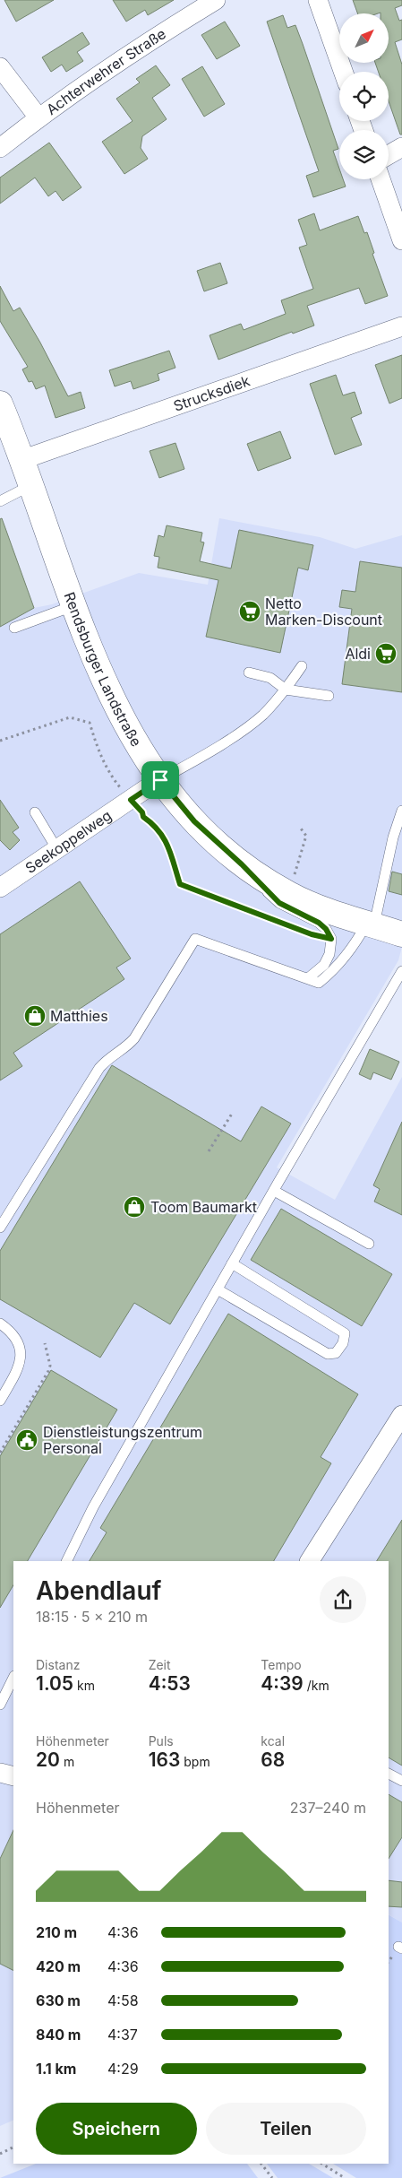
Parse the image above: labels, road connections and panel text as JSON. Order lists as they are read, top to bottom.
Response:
{
  "streets": {
    "street": [
      "Achterwehrer Straße",
      "Strucksdiek",
      "Rendsburger Landstraße",
      "Seekoppelweg"
    ]
  },
  "crossings": [
    ["Strucksdiek", "Rendsburger Landstraße"],
    ["Rendsburger Landstraße", "Seekoppelweg"]
  ],
  "places": {
    "supermarket": ["Netto Marken-Discount", "Aldi"],
    "shop": ["Matthies", "Toom Baumarkt"],
    "public building": ["Dienstleistungszentrum Personal"]
  },
  "north": "top right",
  "page": {
    "heading": ["Abendlauf", "18:15 · 5 × 210 m"],
    "stats": [
      ["Distanz", "1.05 km"],
      ["Zeit", "4:53"],
      ["Tempo", "4:39 /km"],
      ["Höhenmeter", "20 m"],
      ["Puls", "163 bpm"],
      ["kcal", "68"]
    ],
    "chart": ["Höhenmeter", "237–240 m"],
    "list": [
      {
        "name": "210 m",
        "note": "4:36"
      },
      {
        "name": "420 m",
        "note": "4:36"
      },
      {
        "name": "630 m",
        "note": "4:58"
      },
      {
        "name": "840 m",
        "note": "4:37"
      },
      {
        "name": "1.1 km",
        "note": "4:29"
      }
    ],
    "buttons": ["Speichern", "Teilen"]
  }
}
